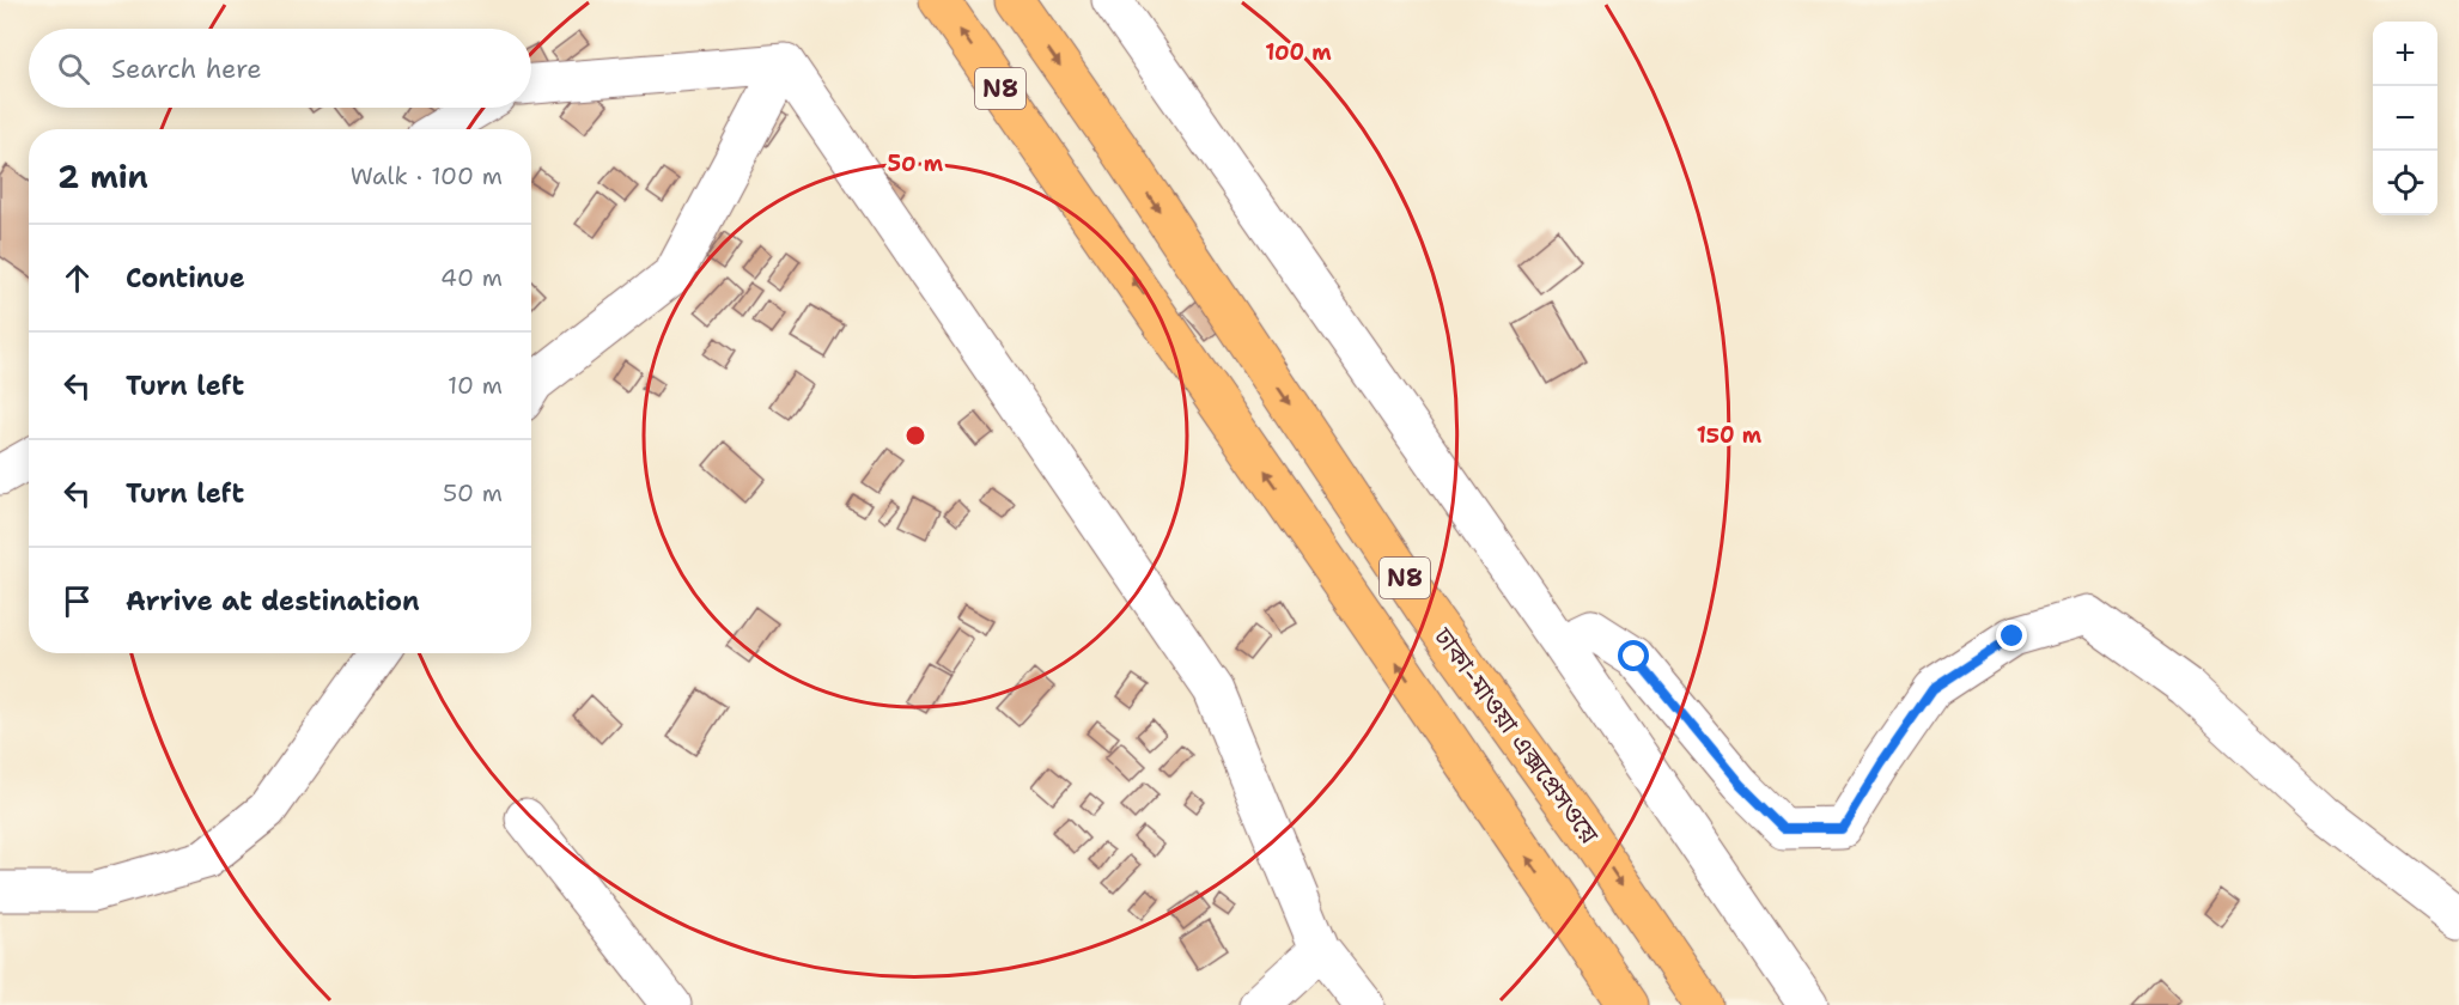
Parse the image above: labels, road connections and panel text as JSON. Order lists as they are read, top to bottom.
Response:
{
  "streets": {
    "highway": ["N8", "ঢাকা-মাওয়া এক্সপ্রেসওয়ে"]
  },
  "page": {
    "map_buttons": ["+", "−"],
    "search": "Search here",
    "heading": ["2 min", "Walk · 100 m"],
    "list": [
      ["Continue", "40 m"],
      ["Turn left", "10 m"],
      ["Turn left", "50 m"],
      "Arrive at destination"
    ]
  },
  "rings": ["100 m", "50 m", "150 m"]
}
